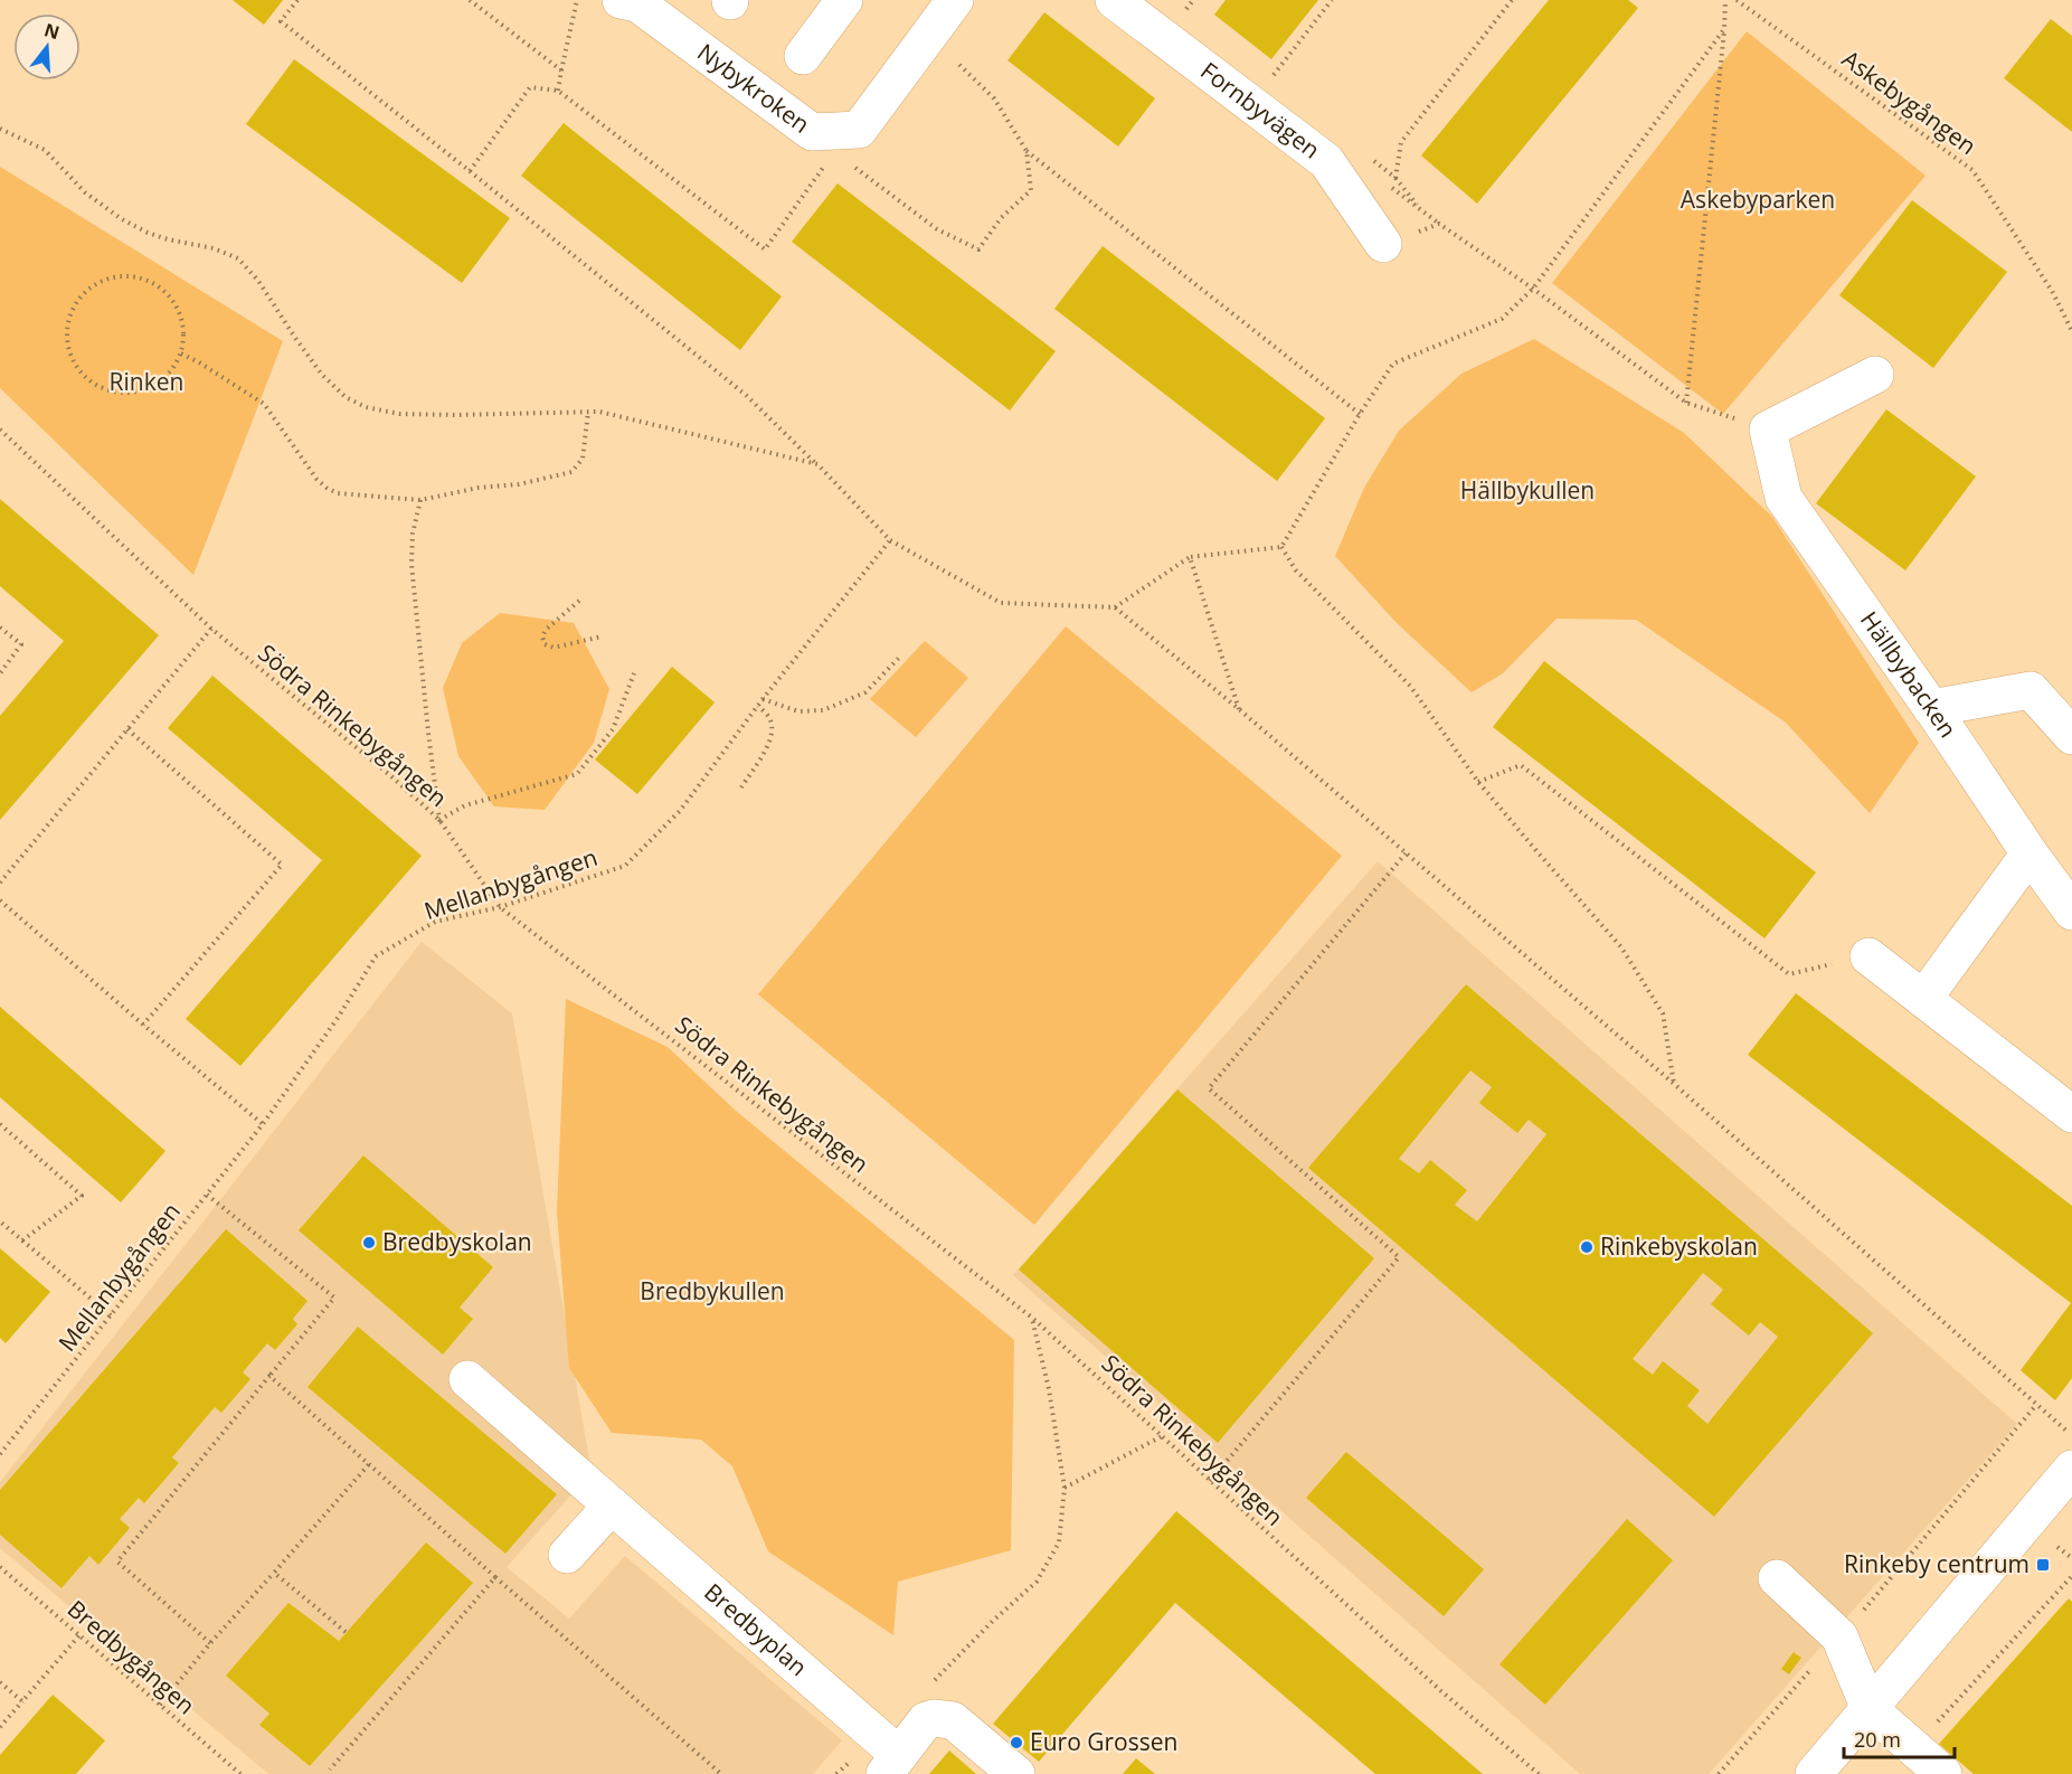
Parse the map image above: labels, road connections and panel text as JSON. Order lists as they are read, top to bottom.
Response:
{
  "streets": {
    "street": [
      "Nybykroken",
      "Fornbyvägen",
      "Hällbybacken",
      "Bredbyplan"
    ],
    "path": [
      "Askebygången",
      "Södra Rinkebygången",
      "Mellanbygången",
      "Bredbygången"
    ]
  },
  "crossings": [
    ["Södra Rinkebygången", "Mellanbygången"]
  ],
  "parks": [
    "Askebyparken",
    "Rinken",
    "Hällbykullen",
    "Bredbykullen"
  ],
  "places": {
    "other": ["Bredbyskolan", "Rinkebyskolan", "Euro Grossen"],
    "transit": ["Rinkeby centrum"]
  },
  "scale_bar": "20 m",
  "north": "top"
}
